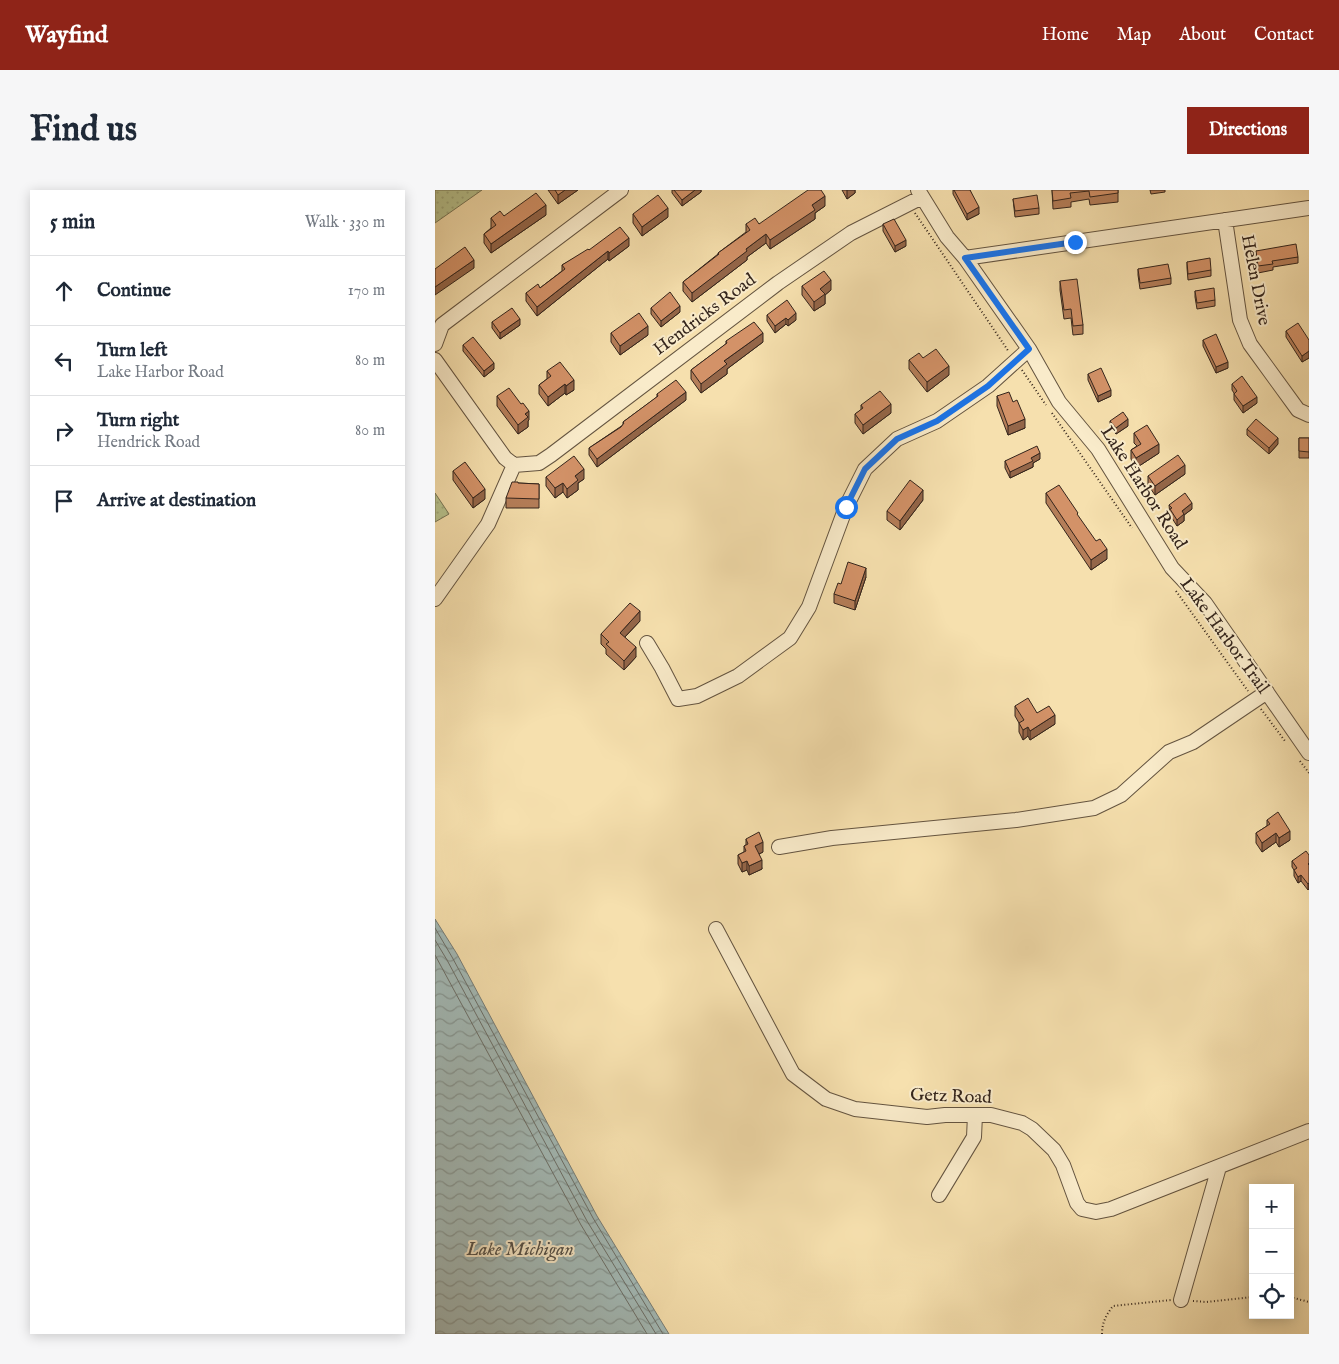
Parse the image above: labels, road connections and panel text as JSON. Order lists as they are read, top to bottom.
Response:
{
  "streets": {
    "street": [
      "Helen Drive",
      "Hendricks Road",
      "Lake Harbor Road",
      "Getz Road"
    ],
    "path": ["Lake Harbor Trail"]
  },
  "crossings": [
    ["Hendricks Road", "Lake Harbor Road"]
  ],
  "water": ["Lake Michigan"],
  "page": {
    "header": "Wayfind",
    "nav": [
      "Home",
      "Map",
      "About",
      "Contact"
    ],
    "buttons": "Directions",
    "title": "Find us",
    "heading": ["5 min", "Walk · 330 m"],
    "list": [
      ["Continue", "170 m"],
      ["Turn left", "Lake Harbor Road", "80 m"],
      ["Turn right", "Hendrick Road", "80 m"],
      "Arrive at destination"
    ],
    "map_buttons": ["+", "−"]
  }
}
